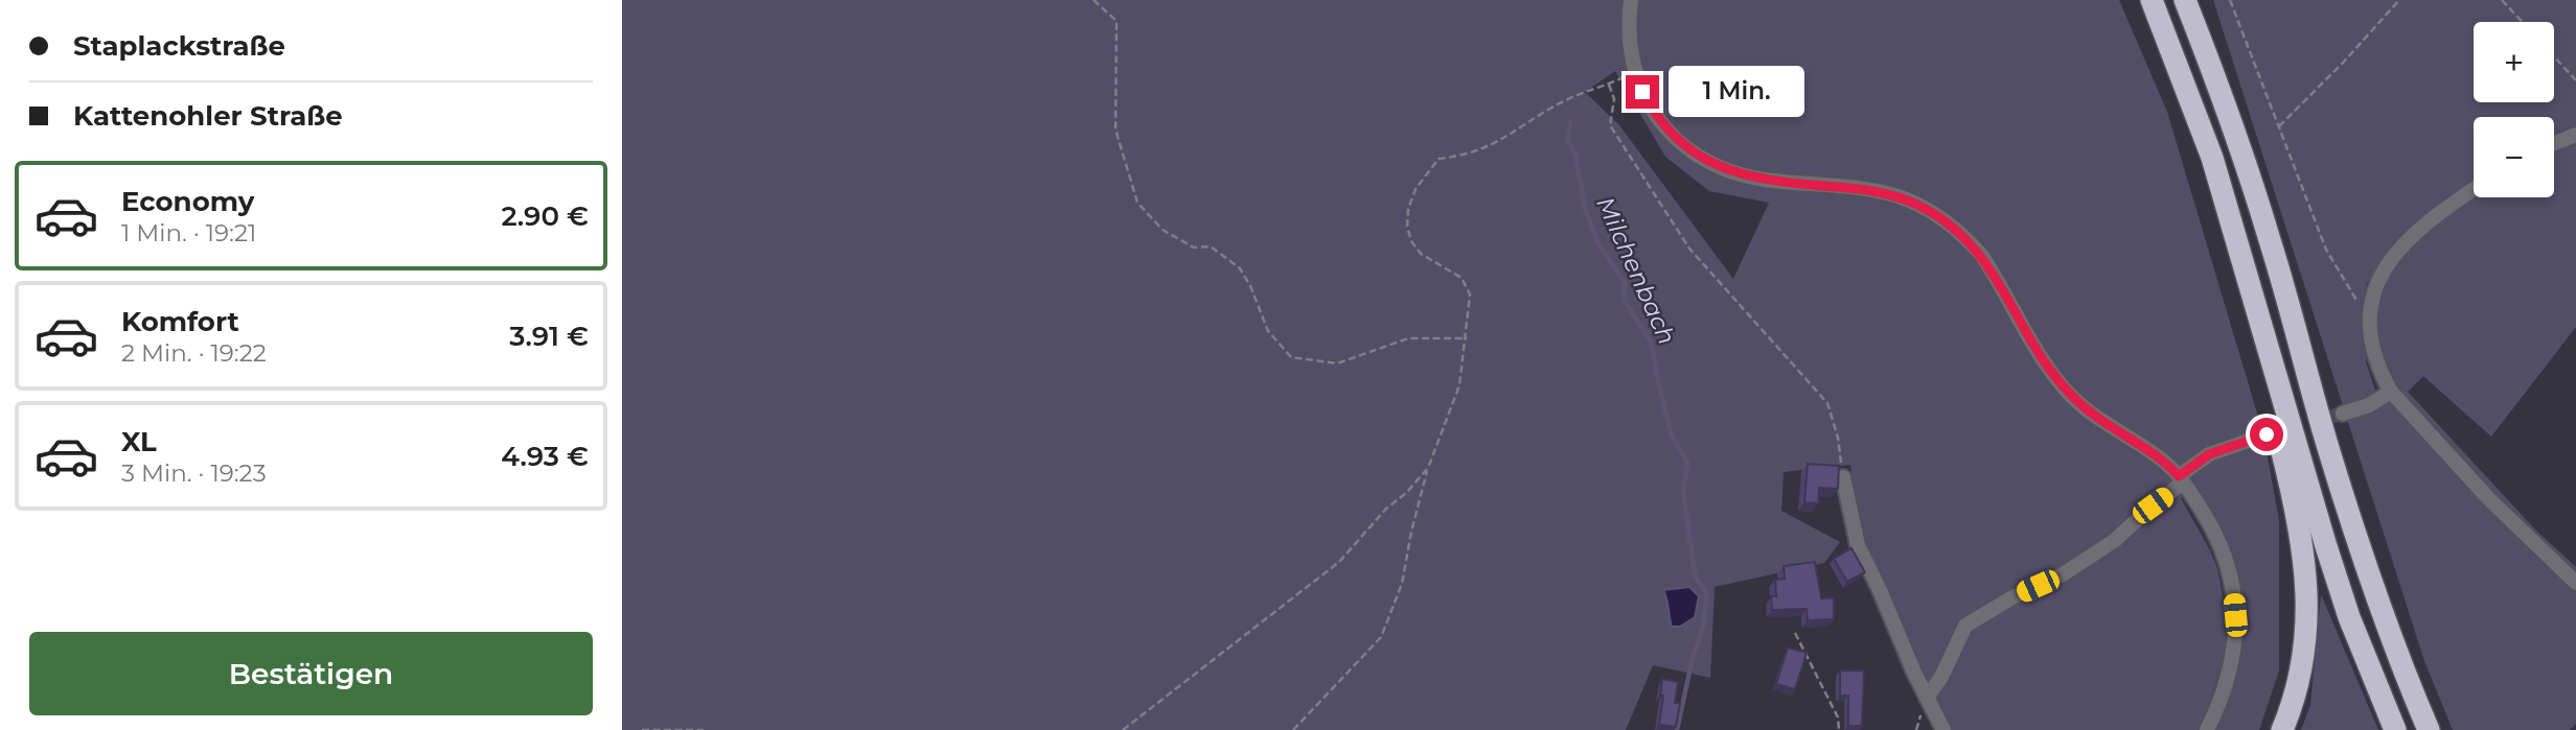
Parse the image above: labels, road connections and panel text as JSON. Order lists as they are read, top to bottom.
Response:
{
  "water": ["Milchenbach"],
  "page": {
    "banner": ["Staplackstraße", "Kattenohler Straße"],
    "map_buttons": ["+", "−"],
    "bubble": "1 Min.",
    "list": [
      {
        "name": "Economy",
        "note": "1 Min. · 19:21",
        "value": "2.90 €"
      },
      {
        "name": "Komfort",
        "note": "2 Min. · 19:22",
        "value": "3.91 €"
      },
      {
        "name": "XL",
        "note": "3 Min. · 19:23",
        "value": "4.93 €"
      }
    ],
    "buttons": "Bestätigen"
  }
}
